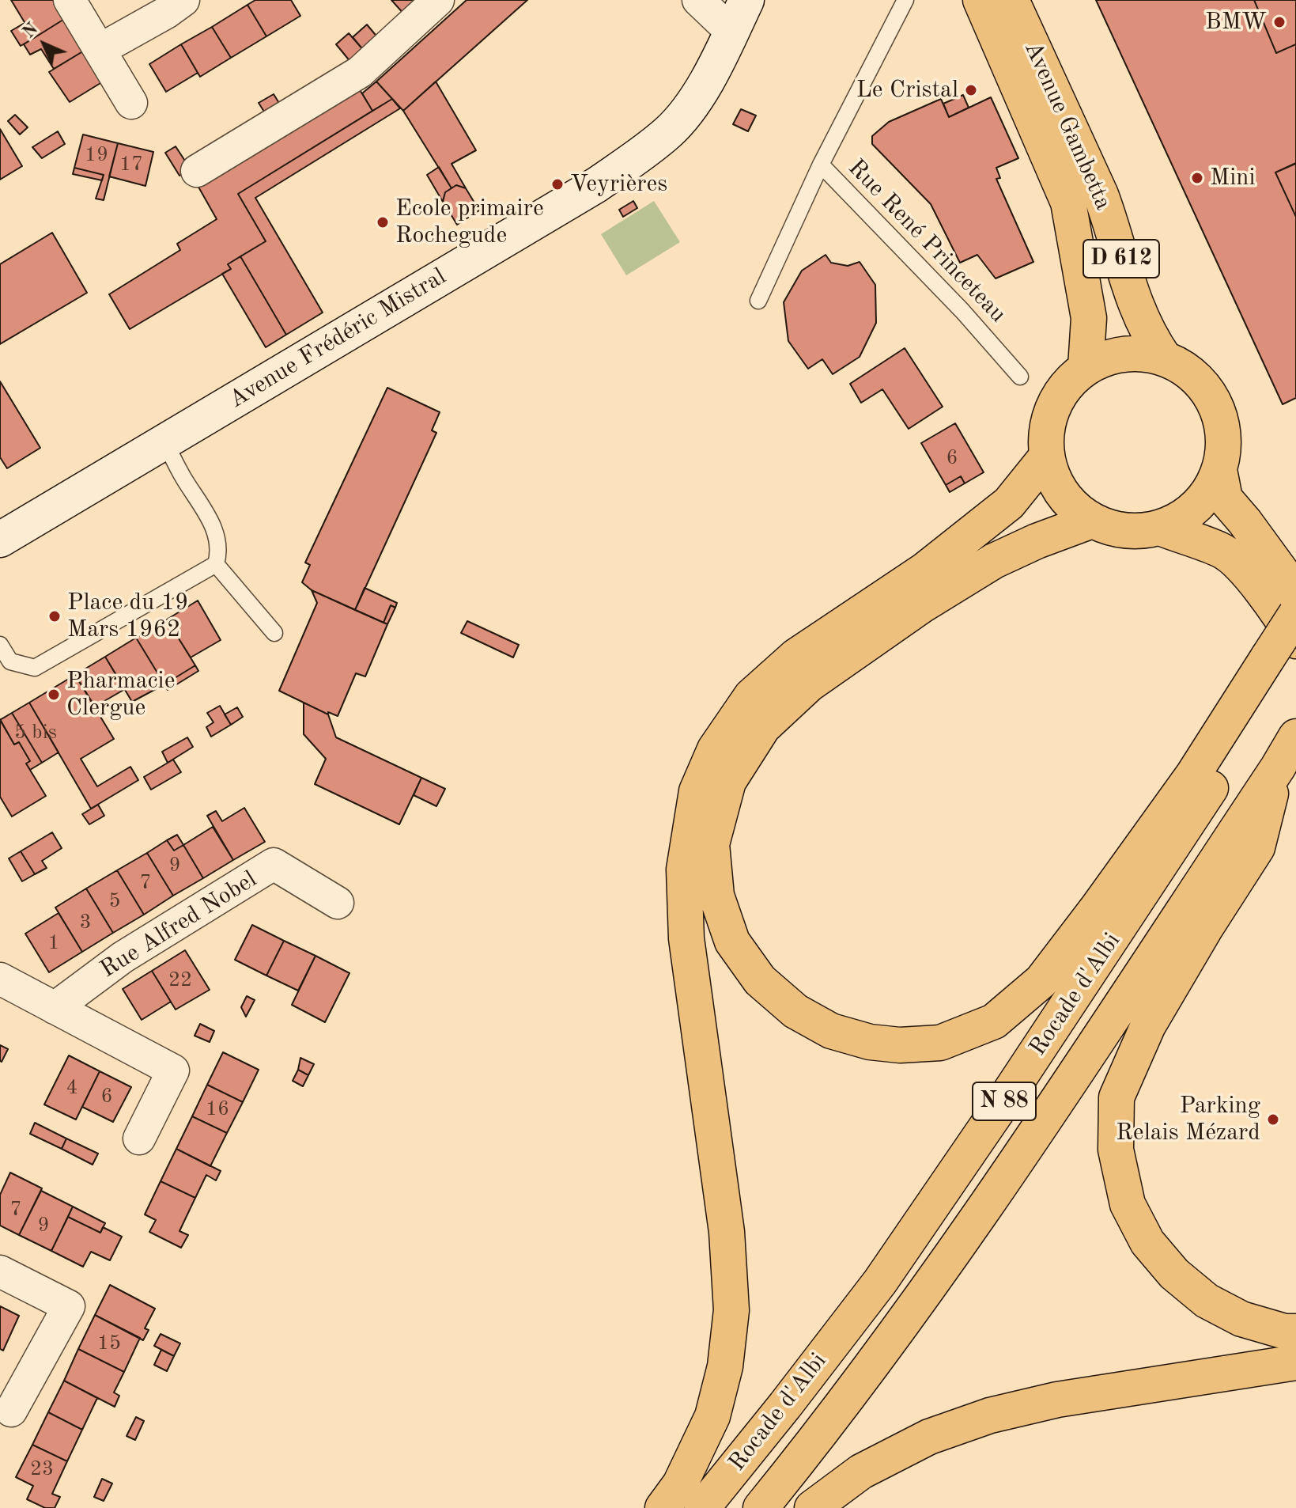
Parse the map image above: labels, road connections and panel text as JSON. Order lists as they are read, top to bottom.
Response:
{
  "streets": {
    "main road": [
      "Avenue Gambetta",
      "D 612",
      "Rocade d'Albi",
      "N 88"
    ],
    "street": ["Avenue Frédéric Mistral", "Rue Alfred Nobel"],
    "lane": ["Rue René Princeteau"]
  },
  "crossings": [
    ["Avenue Gambetta", "D 612"]
  ],
  "places": [
    "BMW",
    "Le Cristal",
    "Mini",
    "Veyrières",
    "Ecole primaire Rochegude",
    "Place du 19 Mars 1962",
    "Pharmacie Clergue",
    "Parking Relais Mézard"
  ],
  "house_numbers": [
    "19",
    "17",
    "6",
    "5 bis",
    "9",
    "7",
    "5",
    "3",
    "1",
    "22",
    "4",
    "6",
    "16",
    "7",
    "9",
    "15",
    "23"
  ],
  "north": "top left"
}
